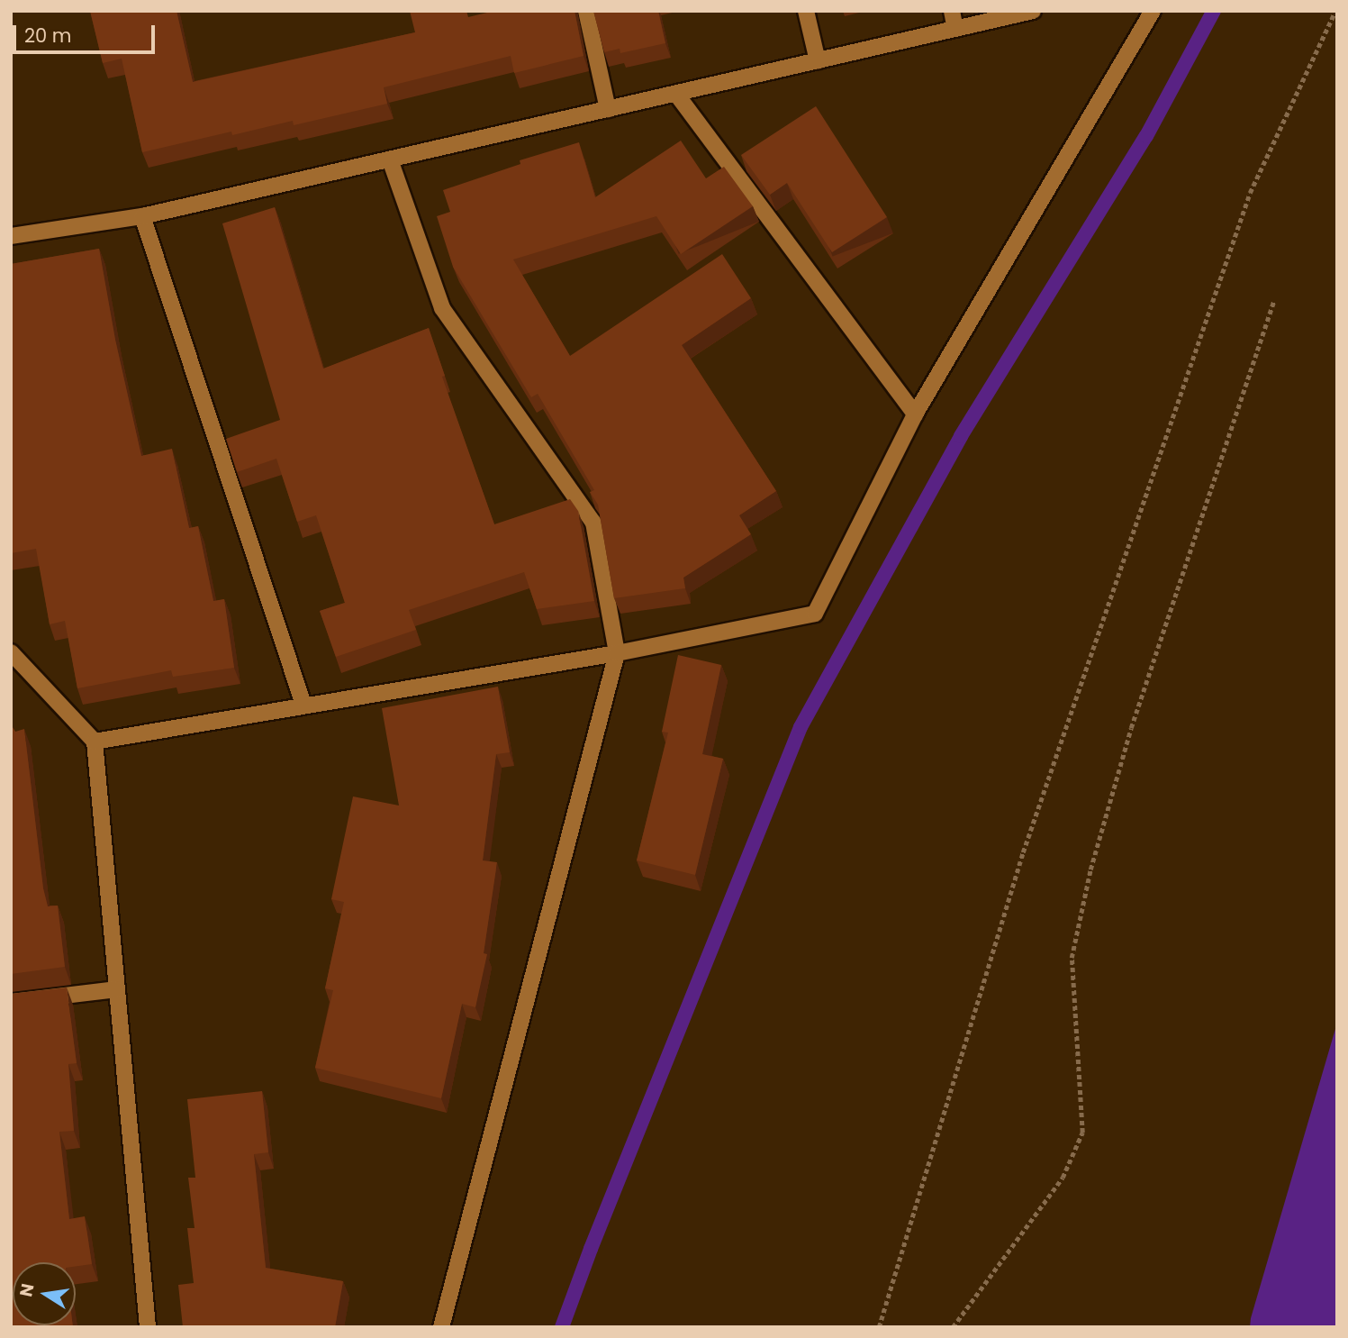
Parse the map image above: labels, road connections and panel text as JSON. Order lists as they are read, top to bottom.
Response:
{
  "scale_bar": "20 m",
  "north": "left"
}
